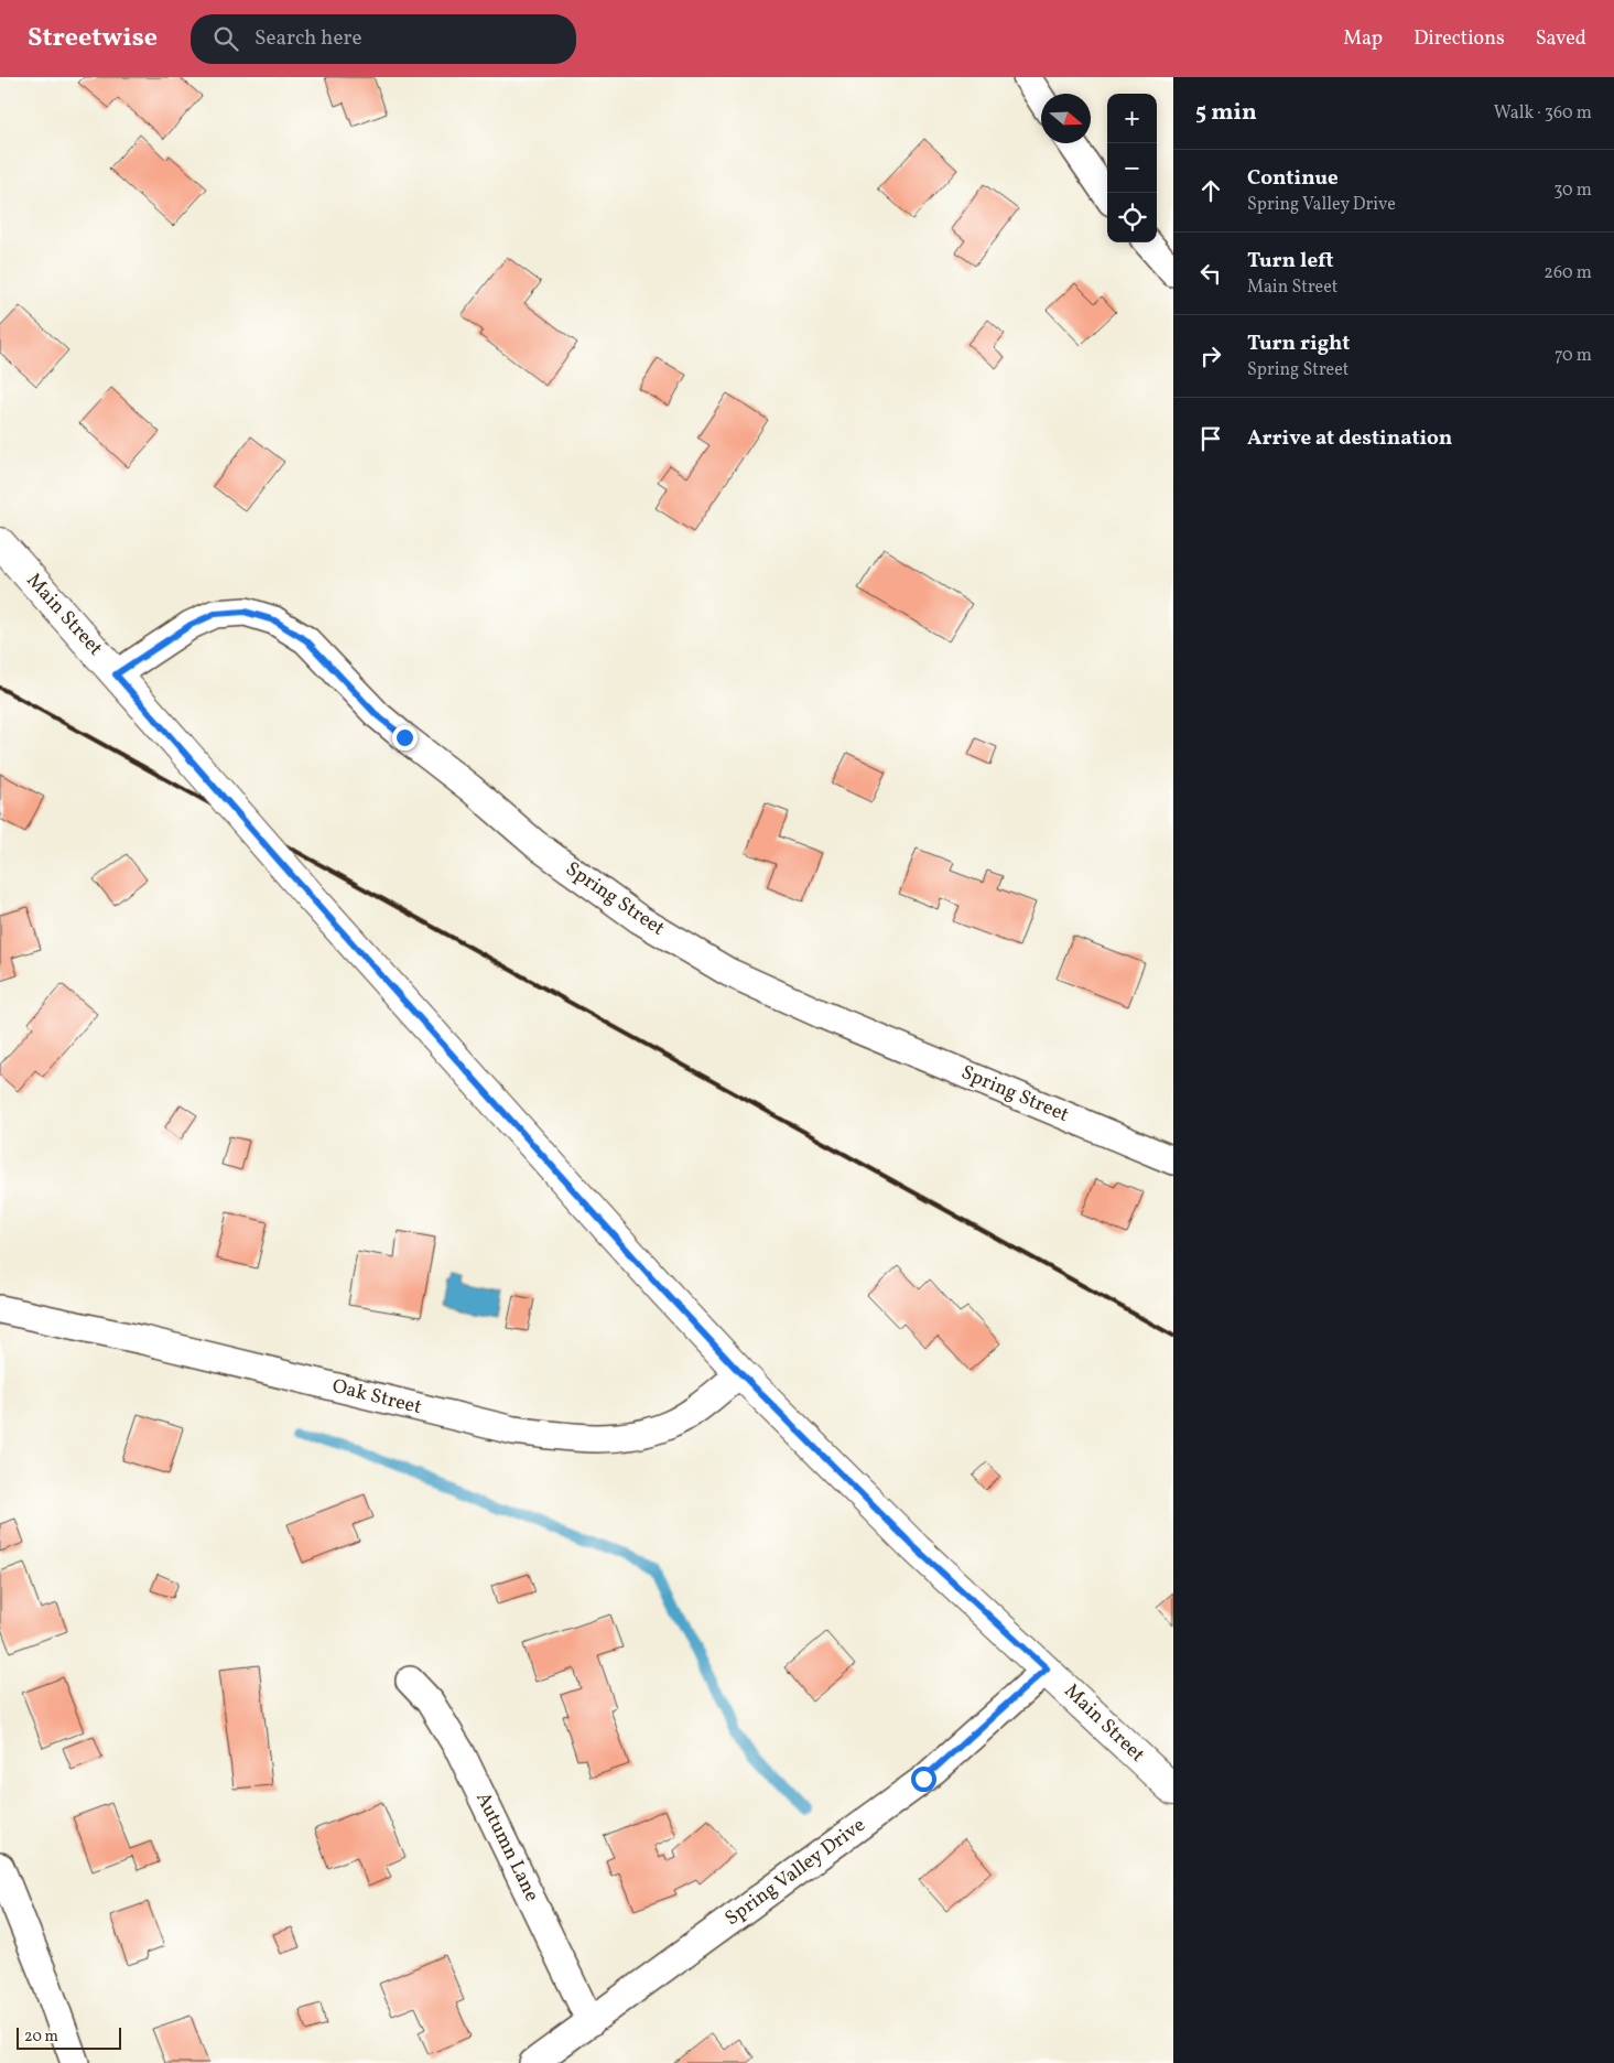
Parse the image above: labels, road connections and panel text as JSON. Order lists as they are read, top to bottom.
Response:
{
  "streets": {
    "main road": ["Main Street"],
    "street": [
      "Spring Street",
      "Oak Street",
      "Autumn Lane",
      "Spring Valley Drive"
    ]
  },
  "crossings": [
    ["Main Street", "Spring Street"],
    ["Main Street", "Oak Street"],
    ["Main Street", "Spring Valley Drive"],
    ["Autumn Lane", "Spring Valley Drive"]
  ],
  "scale_bar": "20 m",
  "north": "right",
  "page": {
    "header": "Streetwise",
    "search": "Search here",
    "nav": ["Map", "Directions", "Saved"],
    "heading": ["5 min", "Walk · 360 m"],
    "map_buttons": ["+", "−"],
    "list": [
      ["Continue", "Spring Valley Drive", "30 m"],
      ["Turn left", "Main Street", "260 m"],
      ["Turn right", "Spring Street", "70 m"],
      "Arrive at destination"
    ],
    "scale": "20 m"
  }
}
